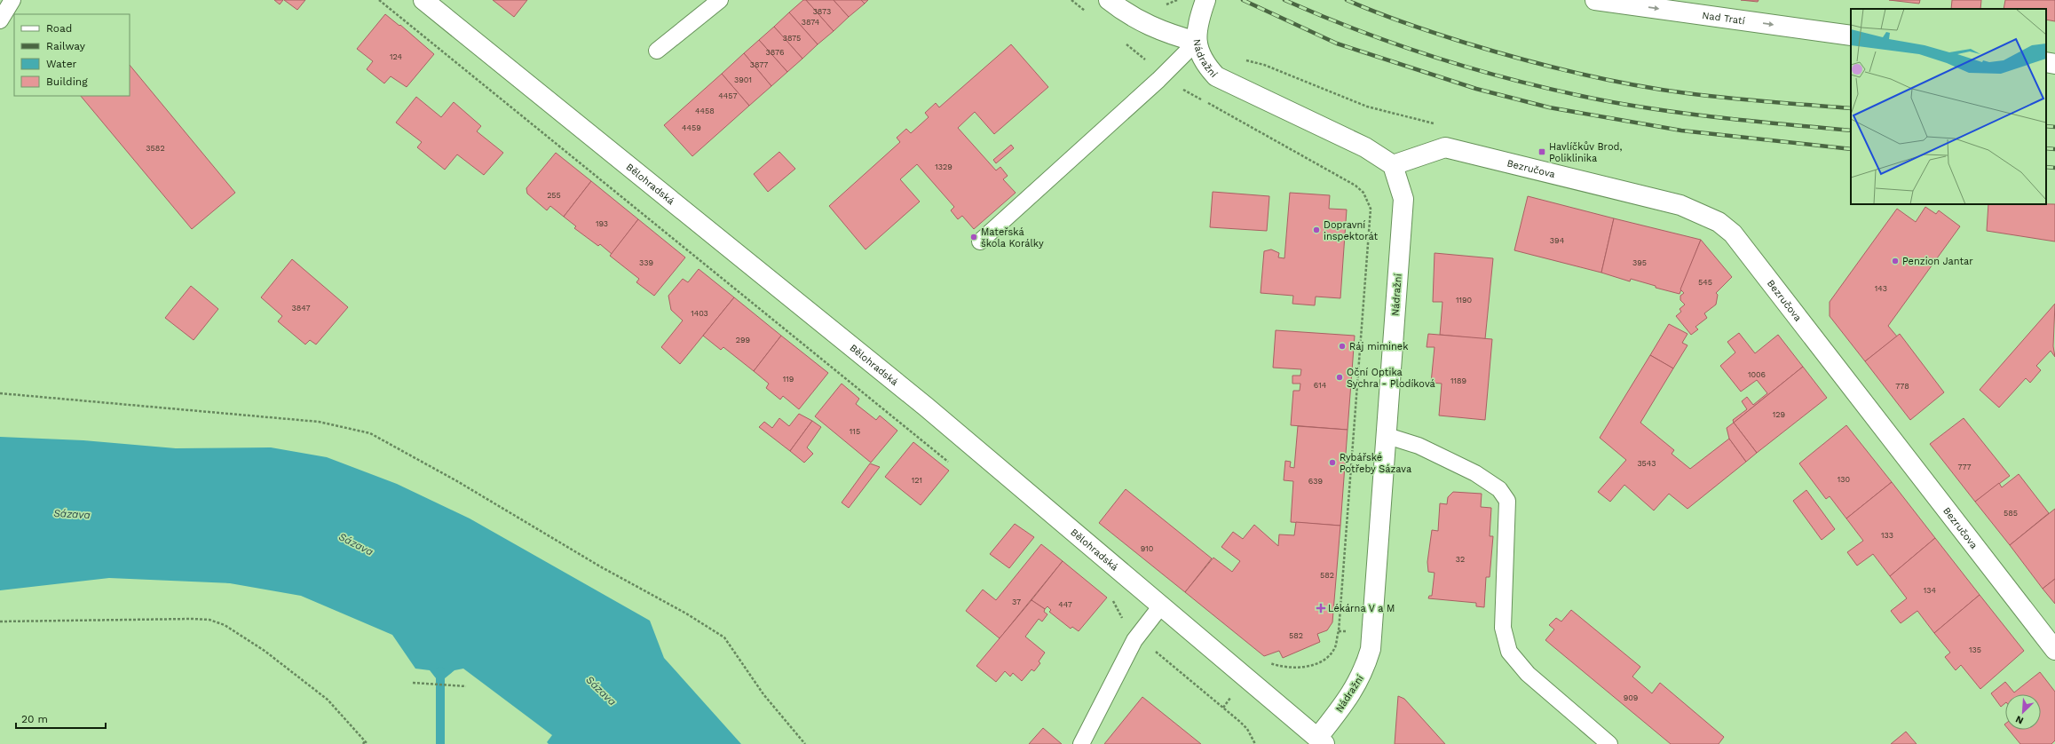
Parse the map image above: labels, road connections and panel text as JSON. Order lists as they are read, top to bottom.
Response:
{
  "streets": {
    "street": [
      "Nad Tratí",
      "Nádražní",
      "Bezručova",
      "Bělohradská"
    ]
  },
  "crossings": [
    ["Nádražní", "Bezručova"],
    ["Nádražní", "Bělohradská"]
  ],
  "one_way": ["Nad Tratí"],
  "water": ["Sázava"],
  "places": {
    "transit": ["Havlíčkův Brod, Poliklinika"],
    "other": [
      "Dopravní inspektorát",
      "Mateřská škola Korálky",
      "Penzion Jantar",
      "Ráj miminek",
      "Oční Optika Sychra - Plodíková",
      "Rybářské Potřeby Sázava"
    ],
    "health": ["Lékárna V a M"]
  },
  "house_numbers": [
    "3873",
    "3874",
    "3875",
    "3876",
    "124",
    "3877",
    "3901",
    "4457",
    "4458",
    "4459",
    "3582",
    "1329",
    "255",
    "193",
    "394",
    "339",
    "395",
    "545",
    "143",
    "1190",
    "3847",
    "1403",
    "299",
    "1006",
    "119",
    "1189",
    "614",
    "778",
    "129",
    "115",
    "3543",
    "777",
    "130",
    "121",
    "639",
    "585",
    "133",
    "910",
    "32",
    "582",
    "134",
    "37",
    "447",
    "582",
    "135",
    "909"
  ],
  "legend": [
    "Road",
    "Railway",
    "Water",
    "Building"
  ],
  "scale_bar": "20 m",
  "north": "bottom left"
}
